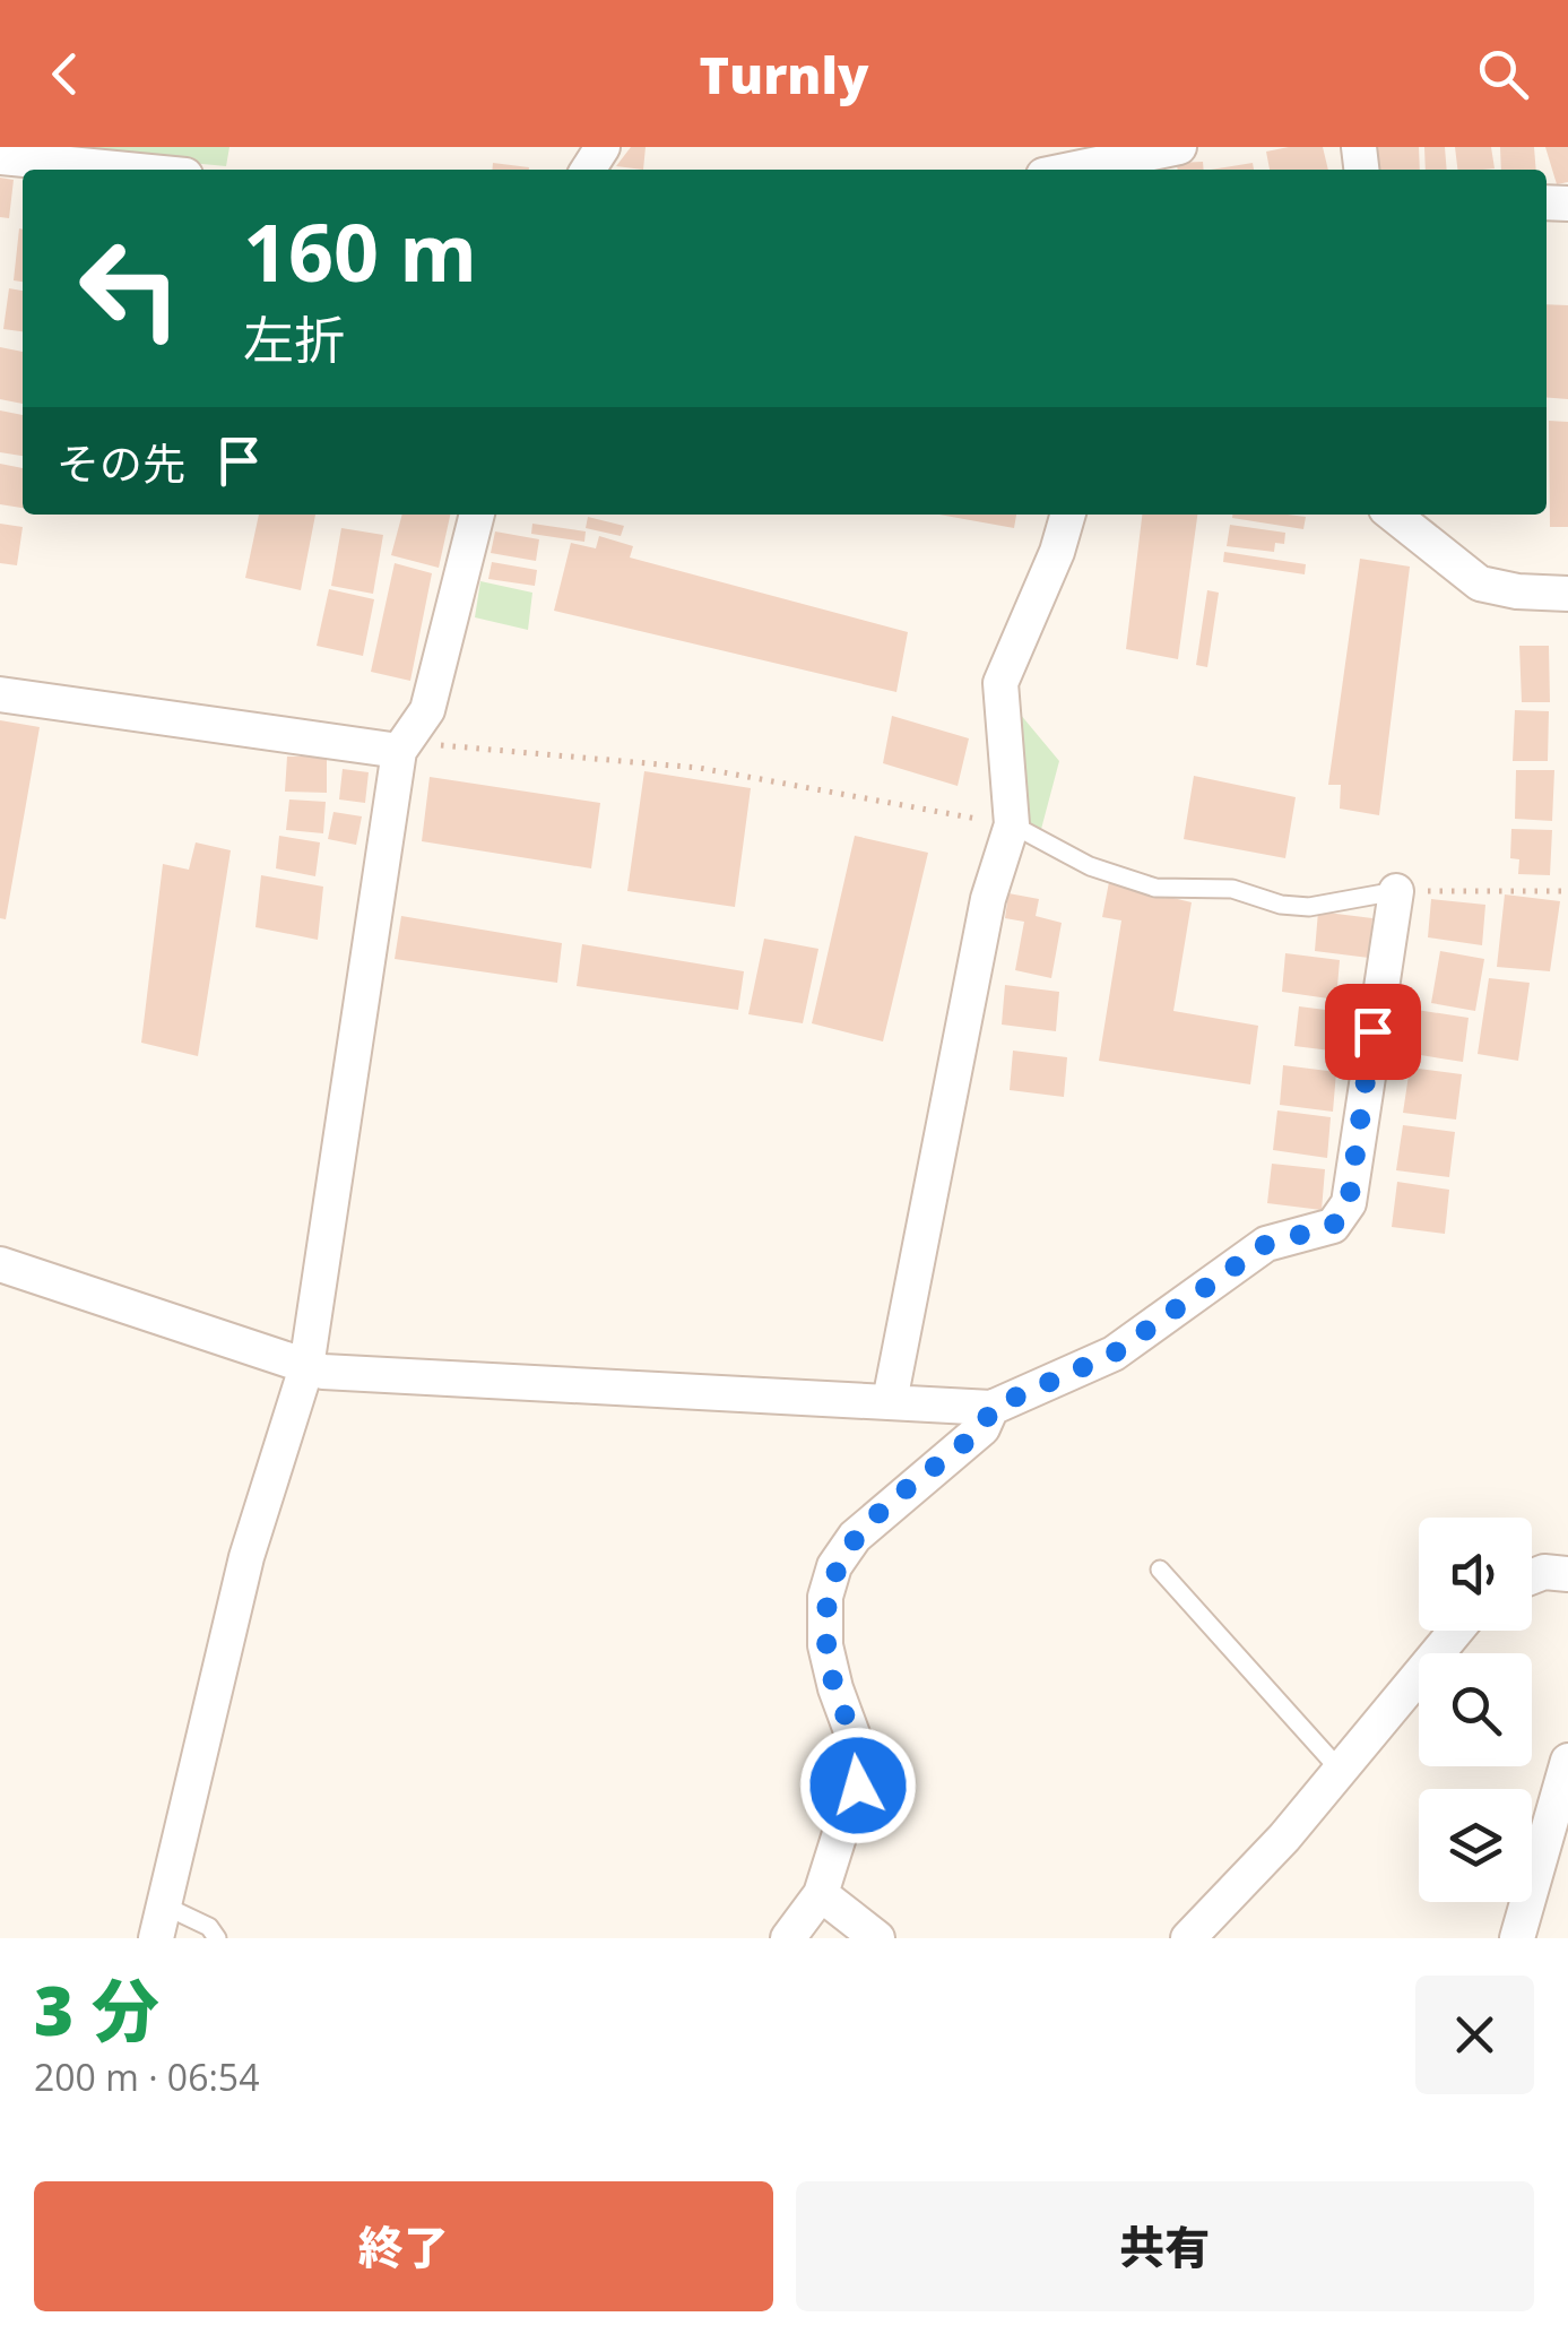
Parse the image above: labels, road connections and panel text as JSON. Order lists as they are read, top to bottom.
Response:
{
  "page": {
    "header": "Turnly",
    "turn": ["160 m", "左折"],
    "then": "その先",
    "heading": ["3 分", "200 m · 06:54"],
    "buttons": ["終了", "共有"]
  }
}
